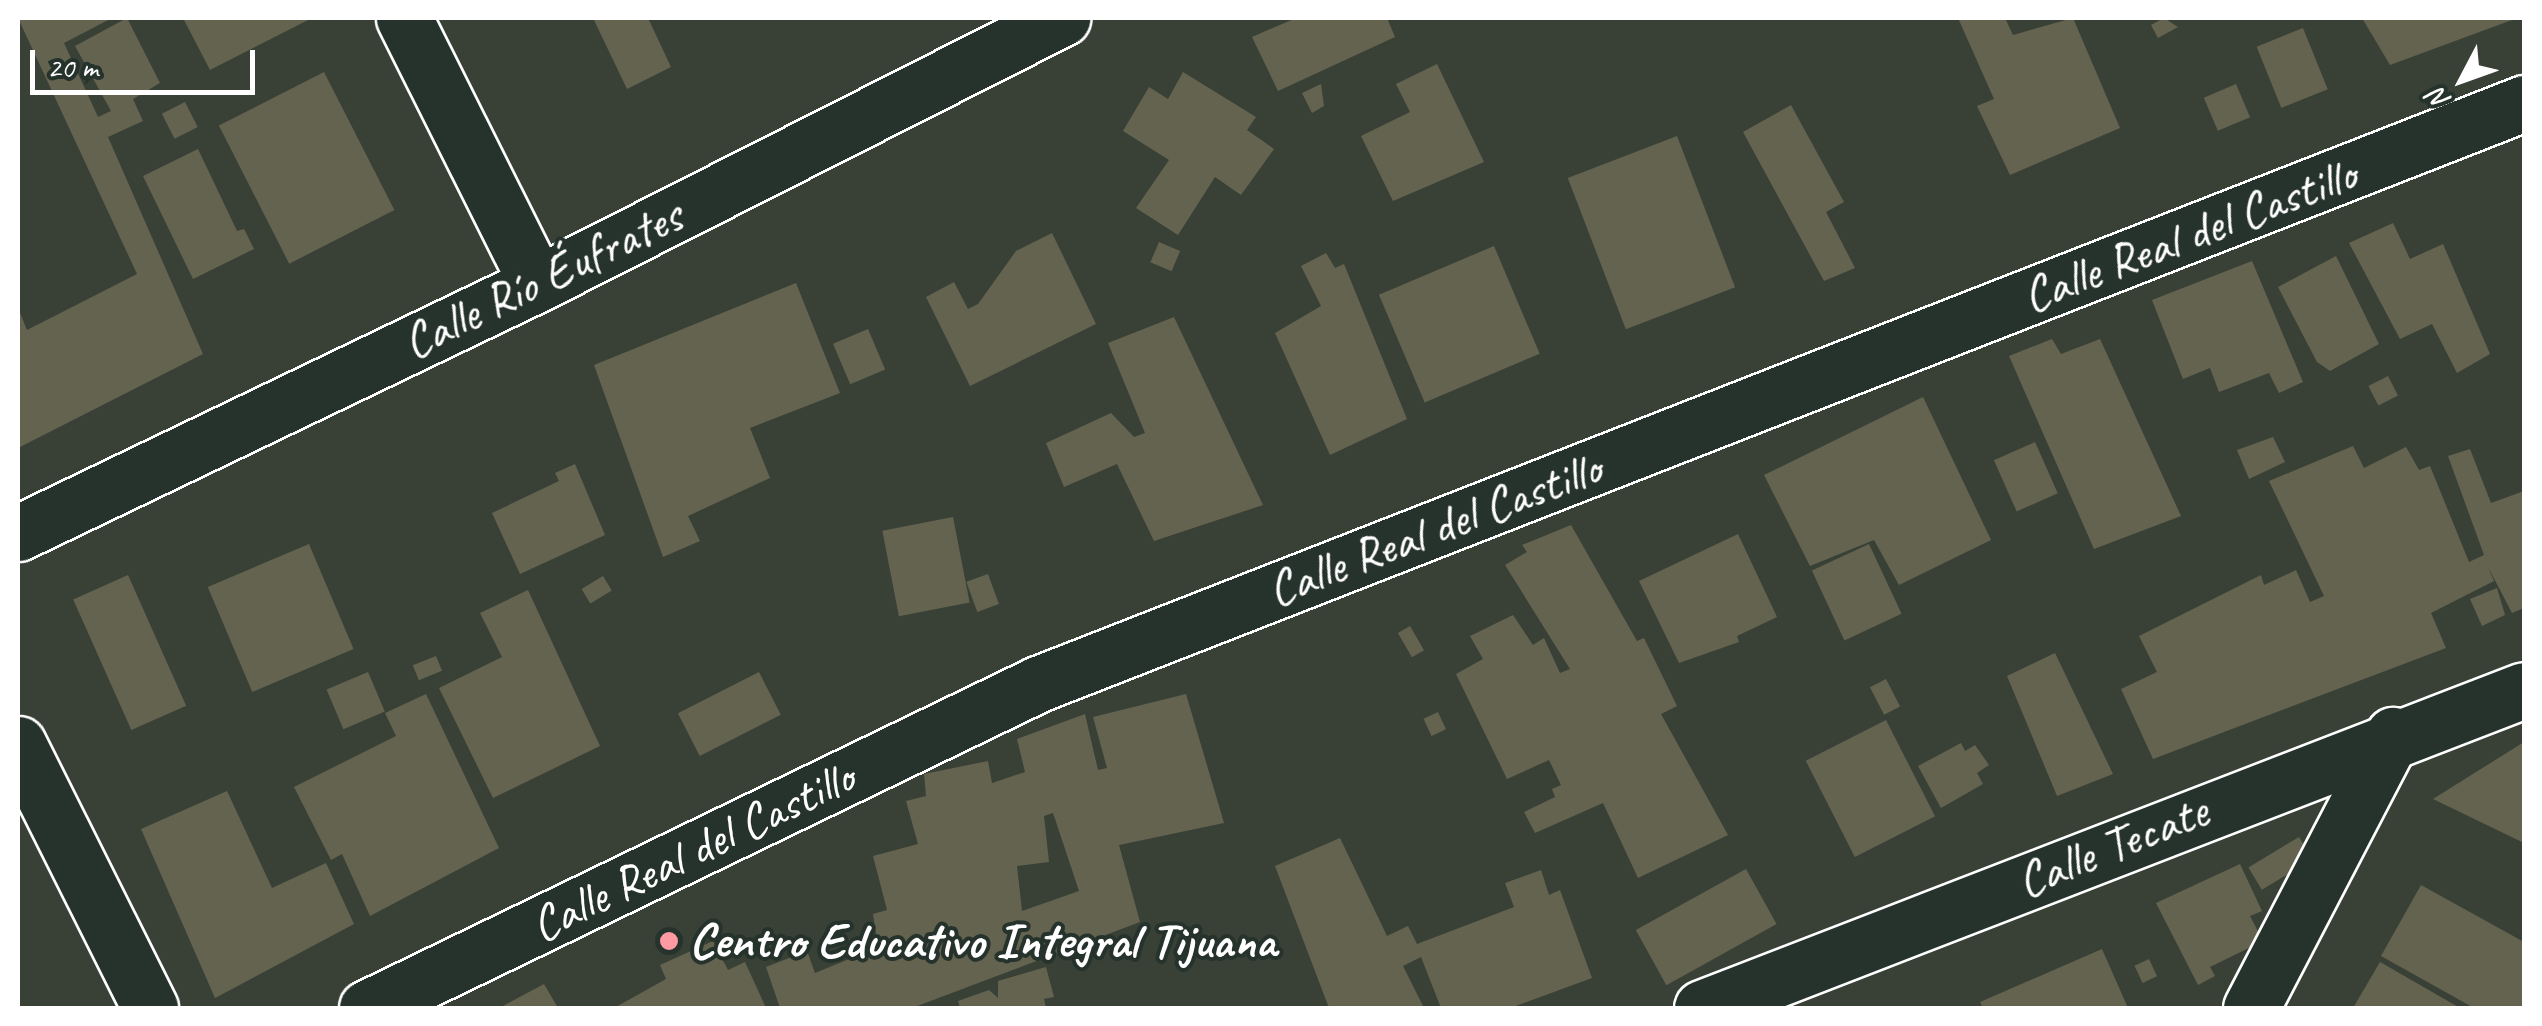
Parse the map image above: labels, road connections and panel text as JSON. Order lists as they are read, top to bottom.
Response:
{
  "streets": {
    "street": ["Calle Real del Castillo", "Calle Río Éufrates", "Calle Tecate"]
  },
  "places": ["Centro Educativo Integral Tijuana"],
  "scale_bar": "20 m",
  "north": "bottom left"
}
